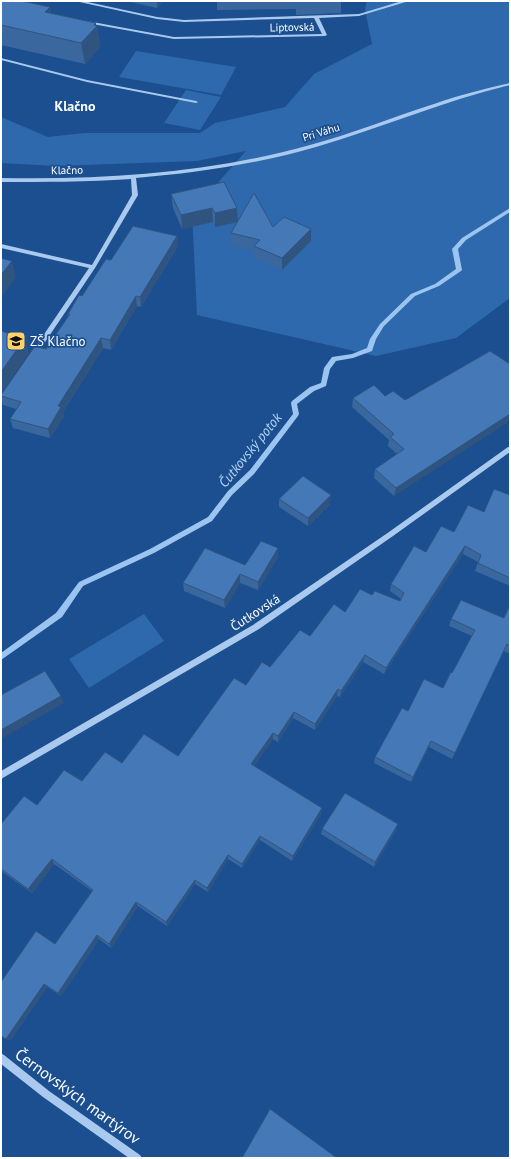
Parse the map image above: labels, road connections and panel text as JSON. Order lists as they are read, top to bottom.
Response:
{
  "streets": {
    "street": [
      "Liptovská",
      "Pri Váhu",
      "Klačno",
      "Čutkovská",
      "Černovských martýrov"
    ]
  },
  "crossings": [
    ["Pri Váhu", "Klačno"]
  ],
  "districts": ["Klačno"],
  "water": ["Čutkovský potok"],
  "places": {
    "school or university": ["ZŠ Klačno"]
  }
}
